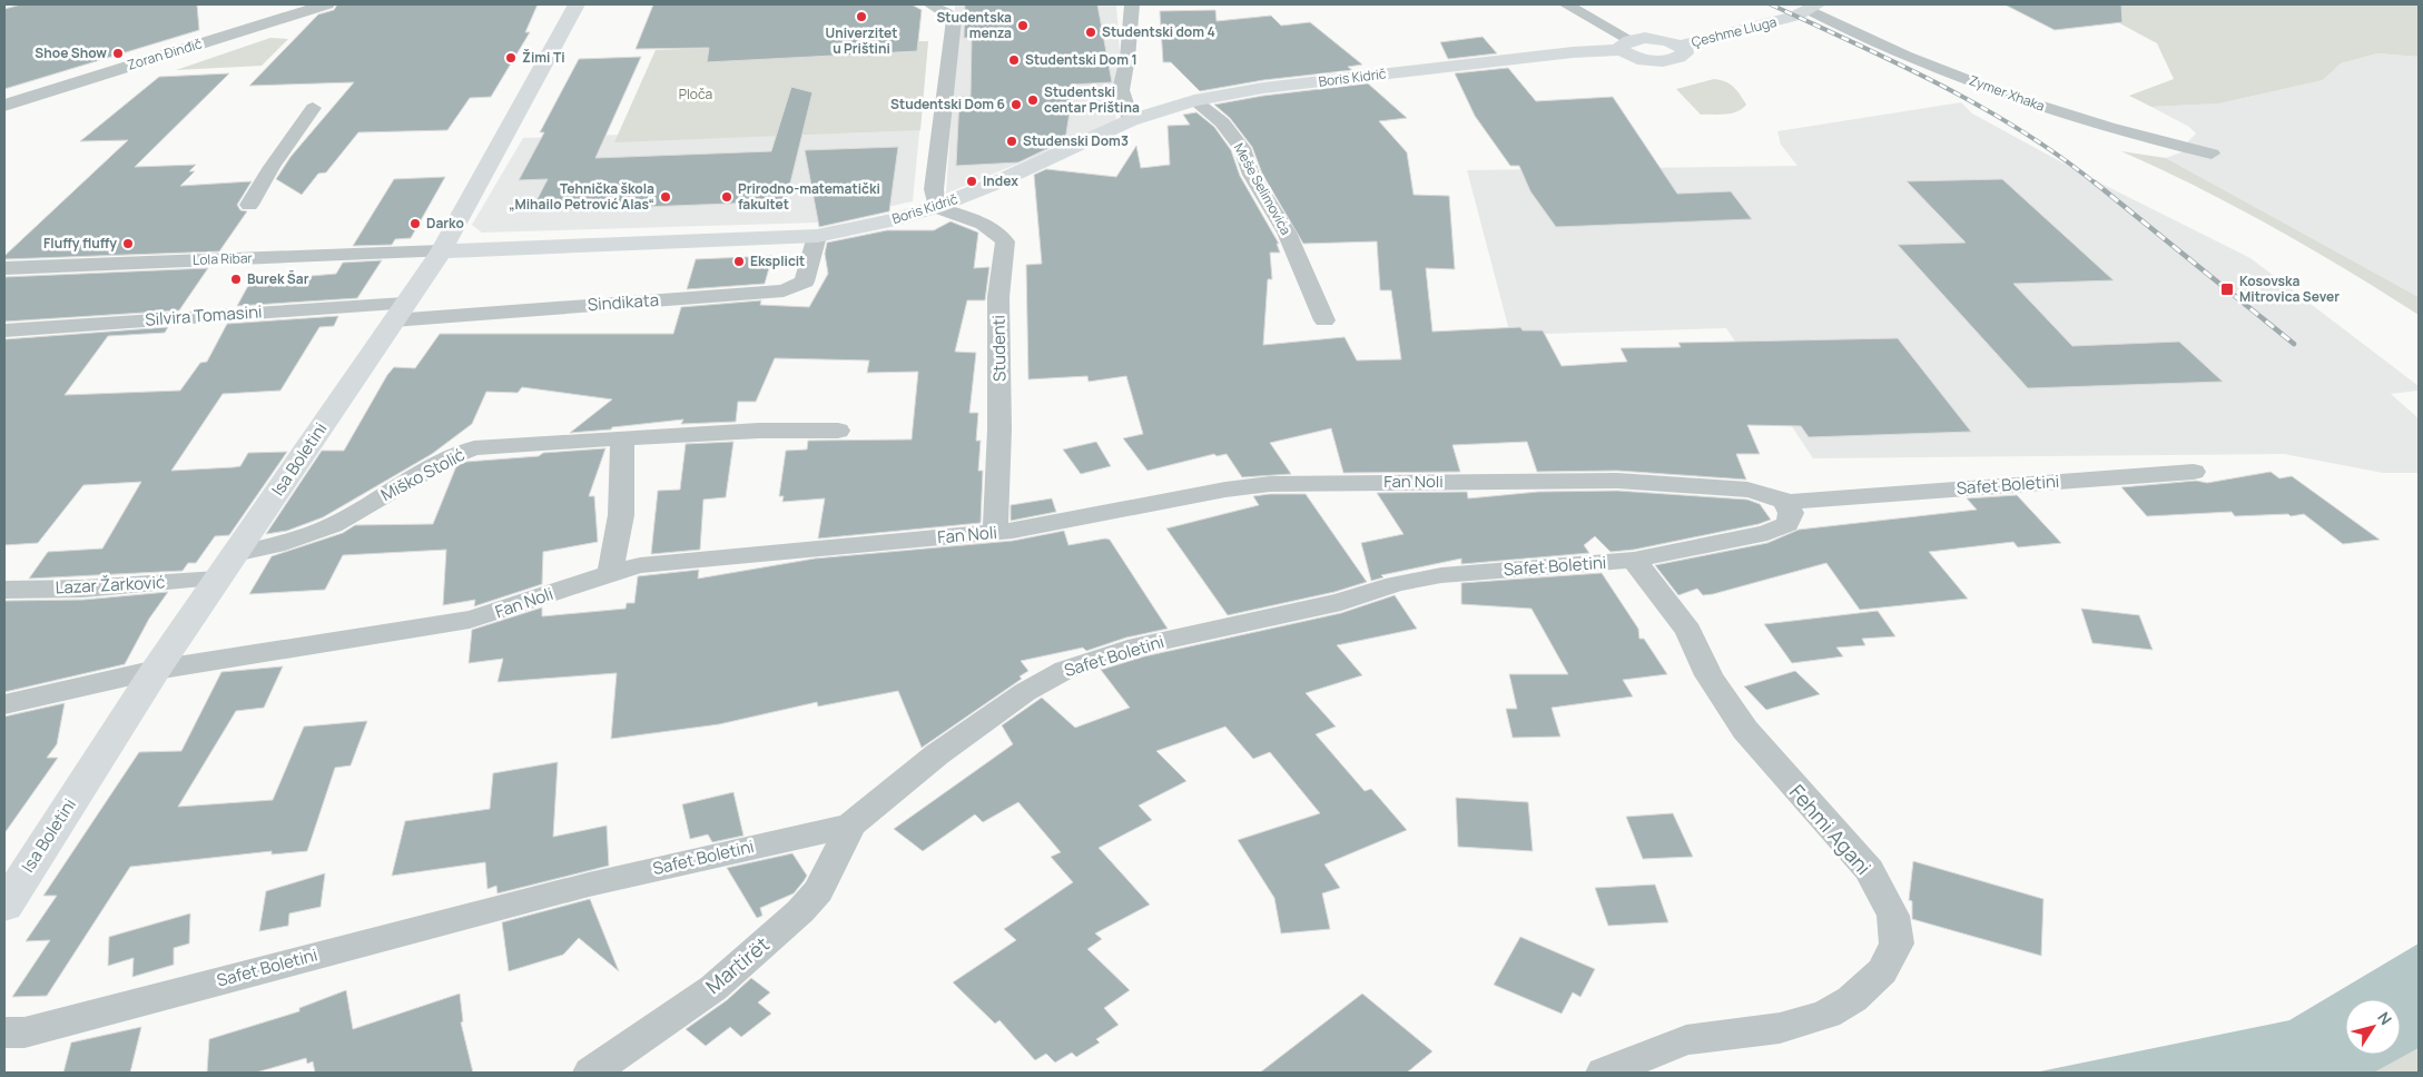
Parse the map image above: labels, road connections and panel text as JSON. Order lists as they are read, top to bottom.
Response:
{
  "streets": {
    "main road": ["Çeshme Lluga", "Boris Kidrič", "Isa Boletini"],
    "street": [
      "Zoran Đinđič",
      "Zymer Xhaka",
      "Meše Selimovića",
      "Lola Ribar",
      "Sindikata",
      "Silvira Tomasini",
      "Studenti",
      "Miško Stolić",
      "Fan Noli",
      "Safet Boletini",
      "Lazar Žarković",
      "Fehmi Agani",
      "Martirët"
    ]
  },
  "crossings": [
    ["Çeshme Lluga", "Boris Kidrič"],
    ["Çeshme Lluga", "Zymer Xhaka"],
    ["Boris Kidrič", "Meše Selimovića"],
    ["Boris Kidrič", "Lola Ribar"],
    ["Boris Kidrič", "Sindikata"],
    ["Boris Kidrič", "Studenti"],
    ["Boris Kidrič", "Isa Boletini"],
    ["Lola Ribar", "Isa Boletini"],
    ["Sindikata", "Silvira Tomasini"],
    ["Sindikata", "Isa Boletini"],
    ["Silvira Tomasini", "Isa Boletini"],
    ["Studenti", "Fan Noli"],
    ["Isa Boletini", "Miško Stolić"],
    ["Isa Boletini", "Fan Noli"],
    ["Isa Boletini", "Lazar Žarković"],
    ["Fan Noli", "Safet Boletini"],
    ["Safet Boletini", "Fehmi Agani"],
    ["Safet Boletini", "Martirët"]
  ],
  "parks": ["Ploča"],
  "places": {
    "other": [
      "Univerzitet u Prištini",
      "Studentska menza",
      "Studentski dom 4",
      "Shoe Show",
      "Žimi Ti",
      "Studentski Dom 1",
      "Studentski centar Priština",
      "Studentski Dom 6",
      "Studenski Dom3",
      "Index",
      "Tehnička škola „Mihailo Petrović Alas“",
      "Prirodno-matematički fakultet",
      "Darko",
      "Fluffy fluffy",
      "Eksplicit",
      "Burek Šar"
    ],
    "transit": ["Kosovska Mitrovica Sever"]
  },
  "north": "top right"
}
